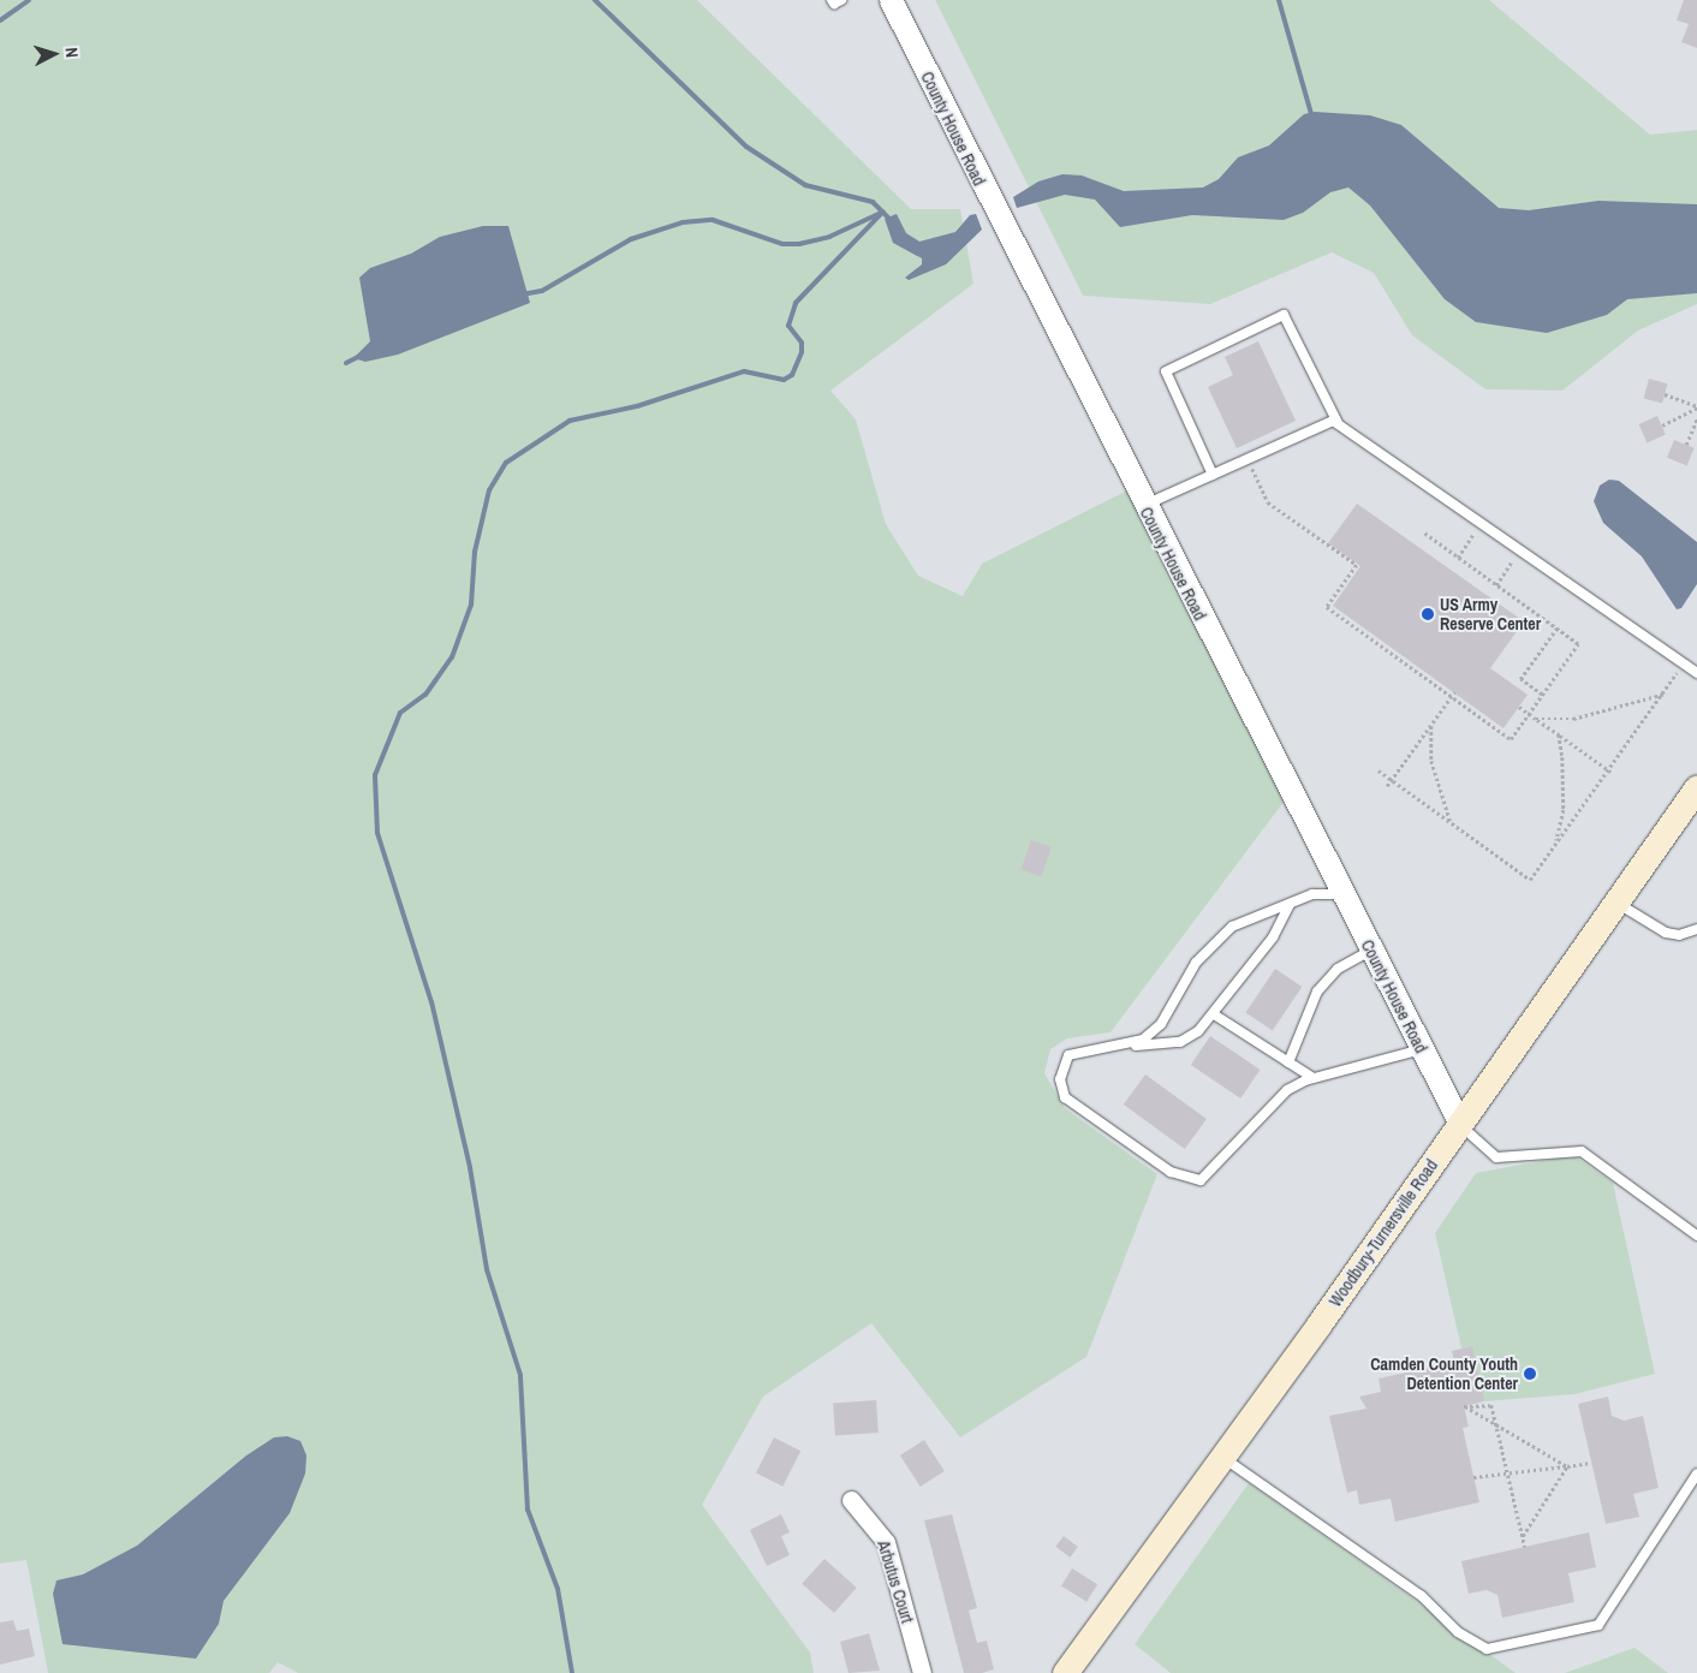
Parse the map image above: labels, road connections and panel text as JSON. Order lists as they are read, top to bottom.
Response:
{
  "streets": {
    "main road": ["Woodbury-Turnersville Road"],
    "street": ["County House Road", "Arbutus Court"]
  },
  "crossings": [
    ["County House Road", "Woodbury-Turnersville Road"]
  ],
  "places": ["US Army Reserve Center", "Camden County Youth Detention Center"],
  "north": "right"
}
